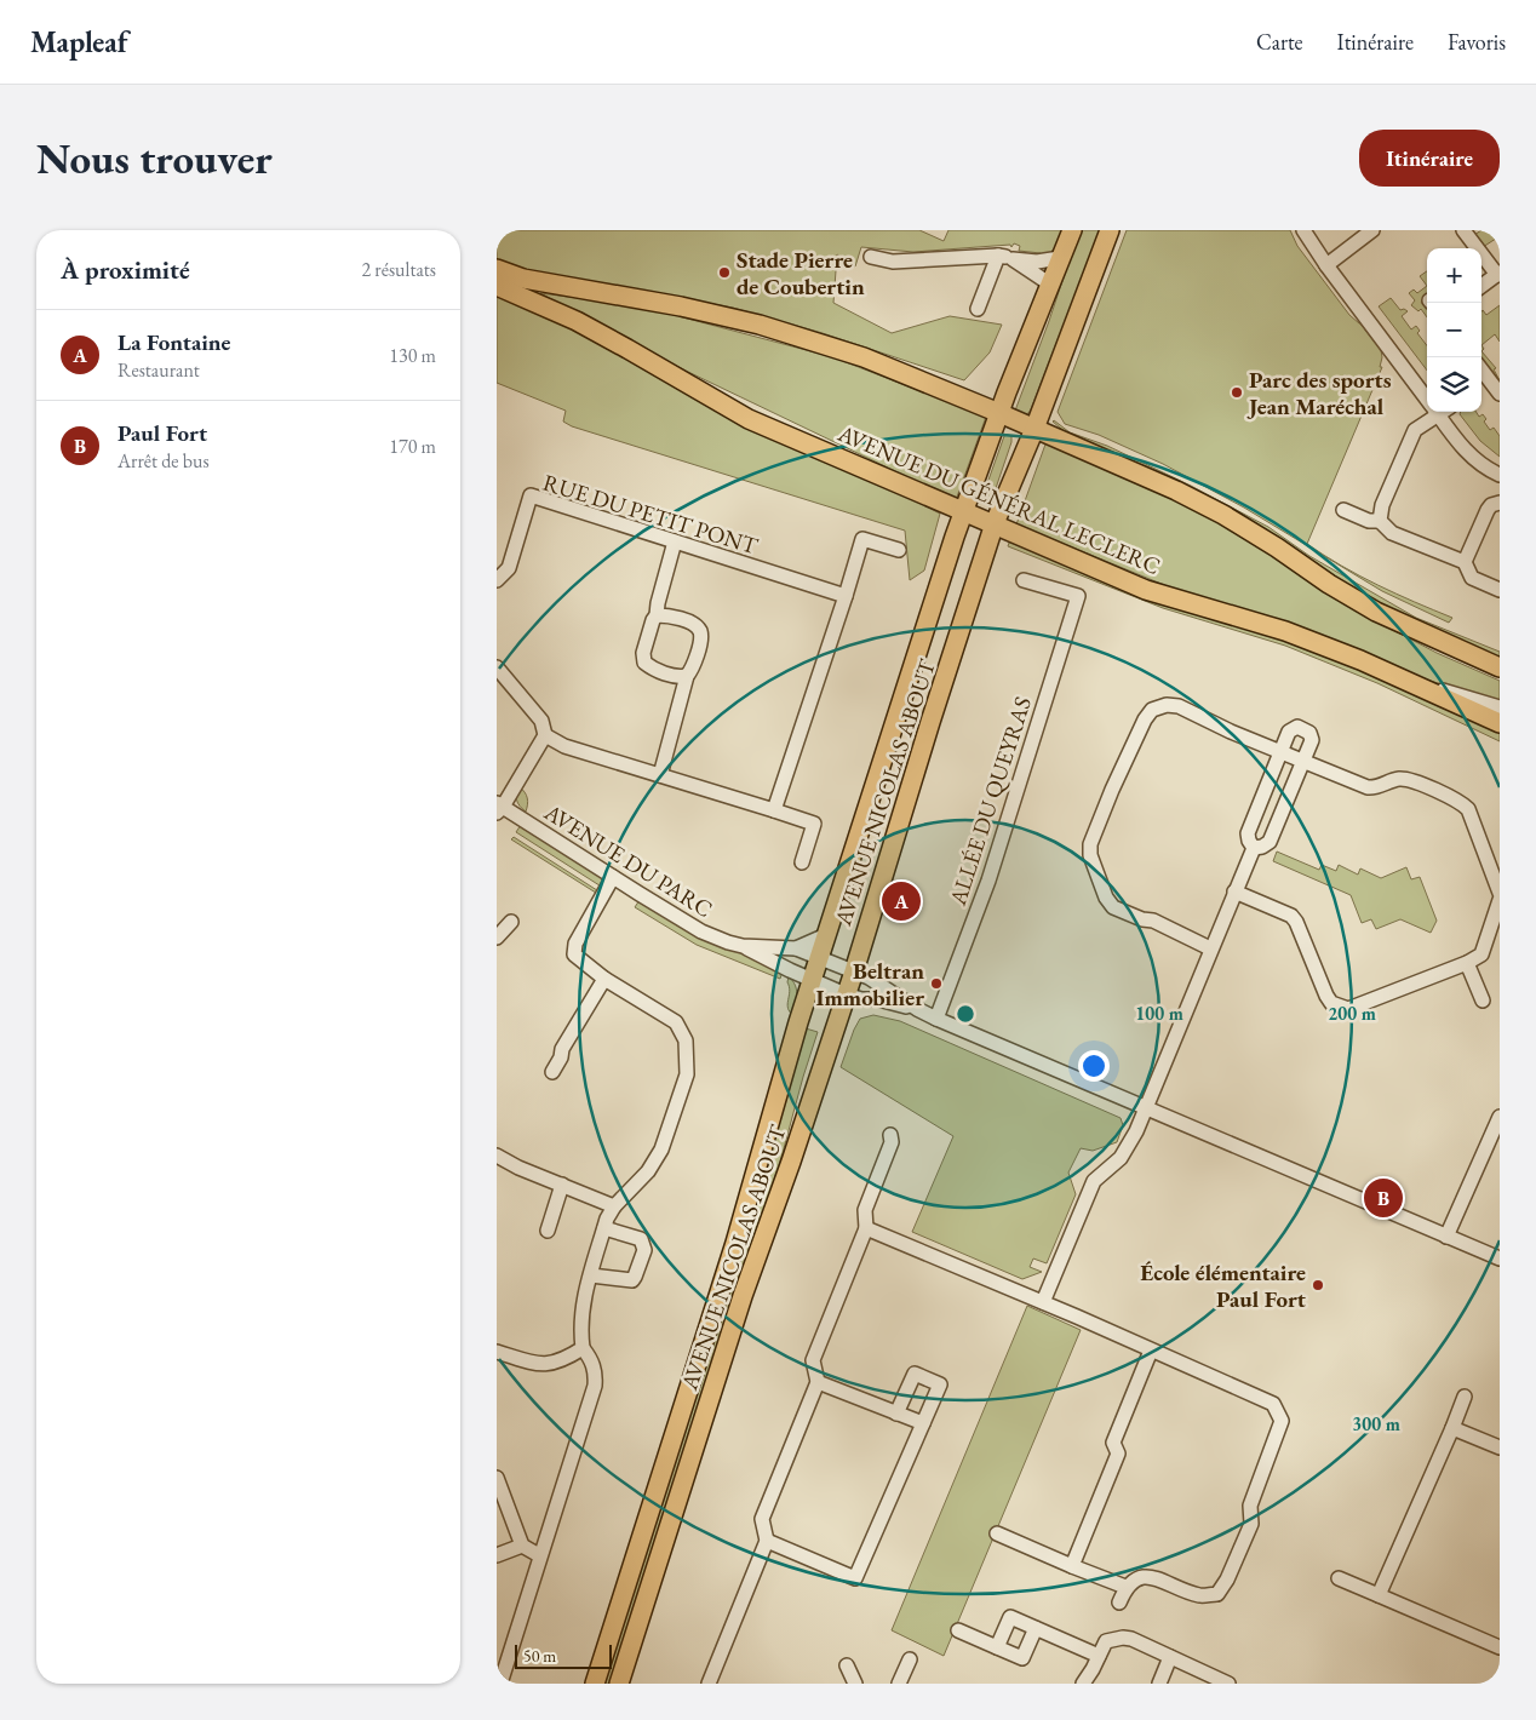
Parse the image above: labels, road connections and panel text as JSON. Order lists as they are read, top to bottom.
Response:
{
  "streets": {
    "main road": ["AVENUE DU GÉNÉRAL LECLERC", "AVENUE NICOLAS ABOUT"],
    "street": ["RUE DU PETIT PONT", "ALLÉE DU QUEYRAS", "AVENUE DU PARC"]
  },
  "crossings": [
    ["AVENUE DU GÉNÉRAL LECLERC", "AVENUE NICOLAS ABOUT"],
    ["AVENUE NICOLAS ABOUT", "AVENUE DU PARC"]
  ],
  "places": [
    "Stade Pierre de Coubertin",
    "Parc des sports Jean Maréchal",
    "Beltran Immobilier",
    "École élémentaire Paul Fort"
  ],
  "scale_bar": "50 m",
  "page": {
    "header": "Mapleaf",
    "nav": ["Carte", "Itinéraire", "Favoris"],
    "buttons": "Itinéraire",
    "title": "Nous trouver",
    "heading": ["À proximité", "2 résultats"],
    "map_buttons": ["+", "−"],
    "list": [
      {
        "mark": "A",
        "name": "La Fontaine",
        "note": "Restaurant",
        "value": "130 m"
      },
      {
        "mark": "B",
        "name": "Paul Fort",
        "note": "Arrêt de bus",
        "value": "170 m"
      }
    ],
    "pins": ["A", "B"],
    "scale": "50 m"
  },
  "rings": ["100 m", "200 m", "300 m"]
}
